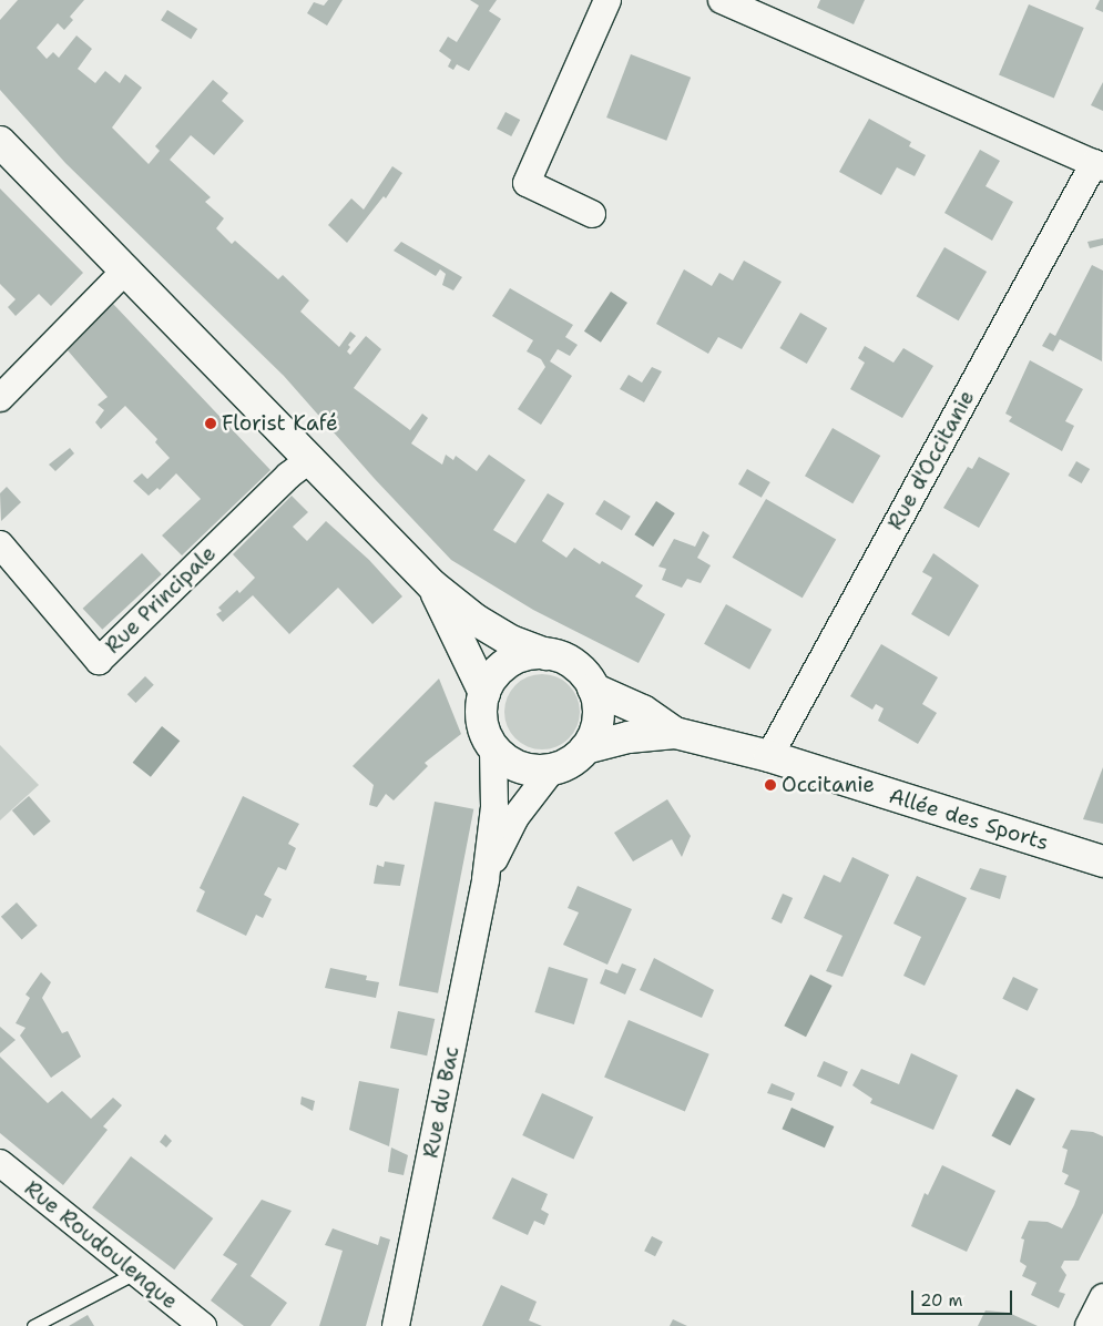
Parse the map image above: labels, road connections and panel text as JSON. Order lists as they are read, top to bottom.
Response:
{
  "streets": {
    "street": [
      "Rue d'Occitanie",
      "Rue Principale",
      "Allée des Sports",
      "Rue du Bac",
      "Rue Roudoulenque"
    ]
  },
  "crossings": [
    ["Rue d'Occitanie", "Allée des Sports"],
    ["Allée des Sports", "Rue du Bac"]
  ],
  "places": ["Florist Kafé", "Occitanie"],
  "scale_bar": "20 m"
}
